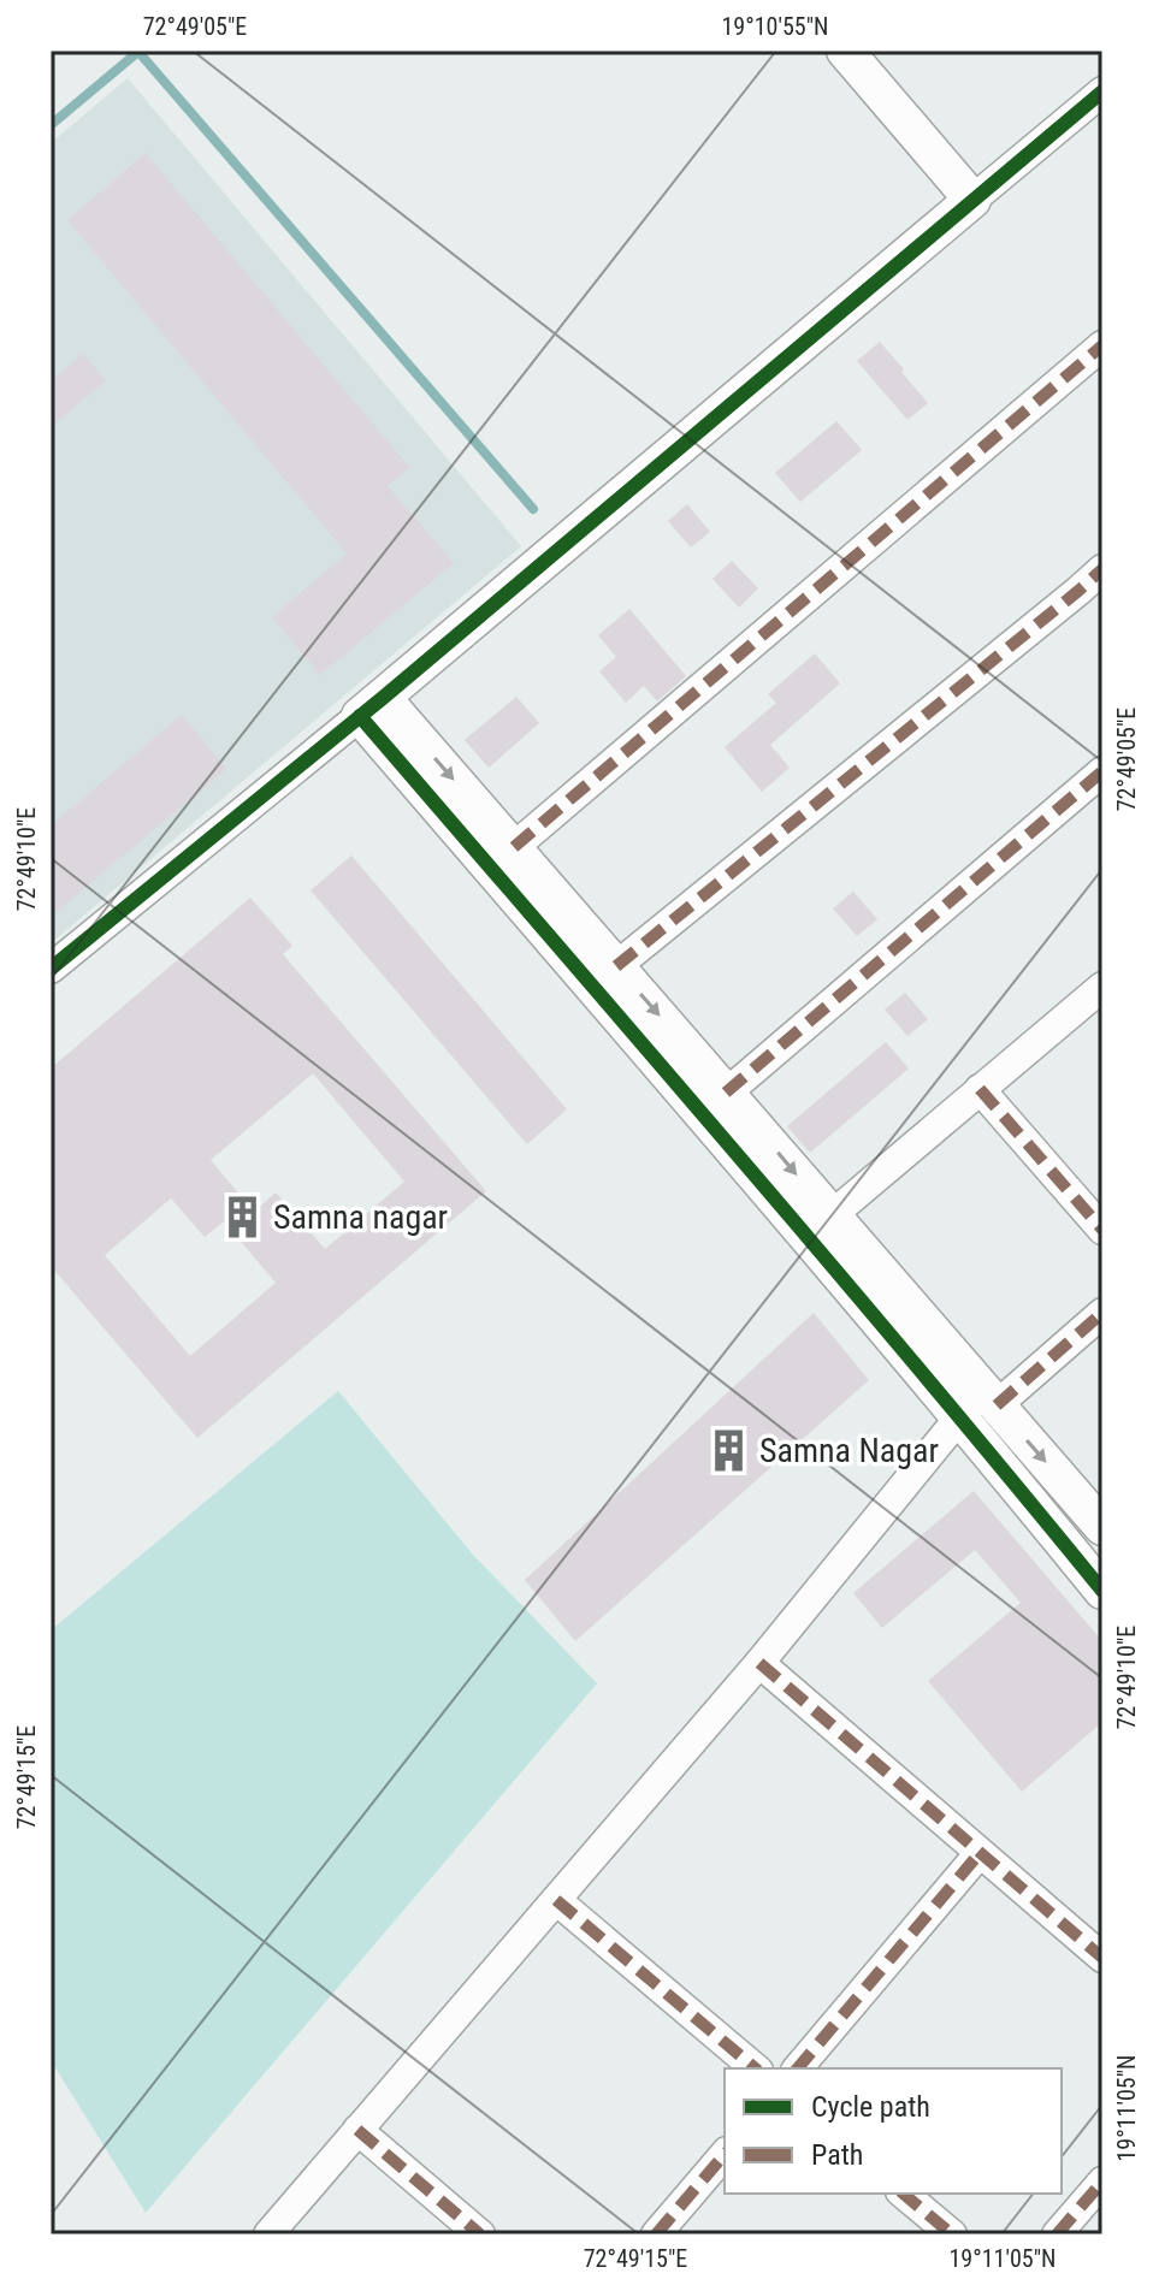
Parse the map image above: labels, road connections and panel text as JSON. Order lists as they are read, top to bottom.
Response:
{
  "places": {
    "building": ["Samna nagar", "Samna Nagar"]
  },
  "legend": ["Cycle path", "Path"],
  "coordinates": [
    "72°49'05\"E",
    "19°10'55\"N",
    "72°49'10\"E",
    "72°49'15\"E",
    "19°11'05\"N"
  ]
}
